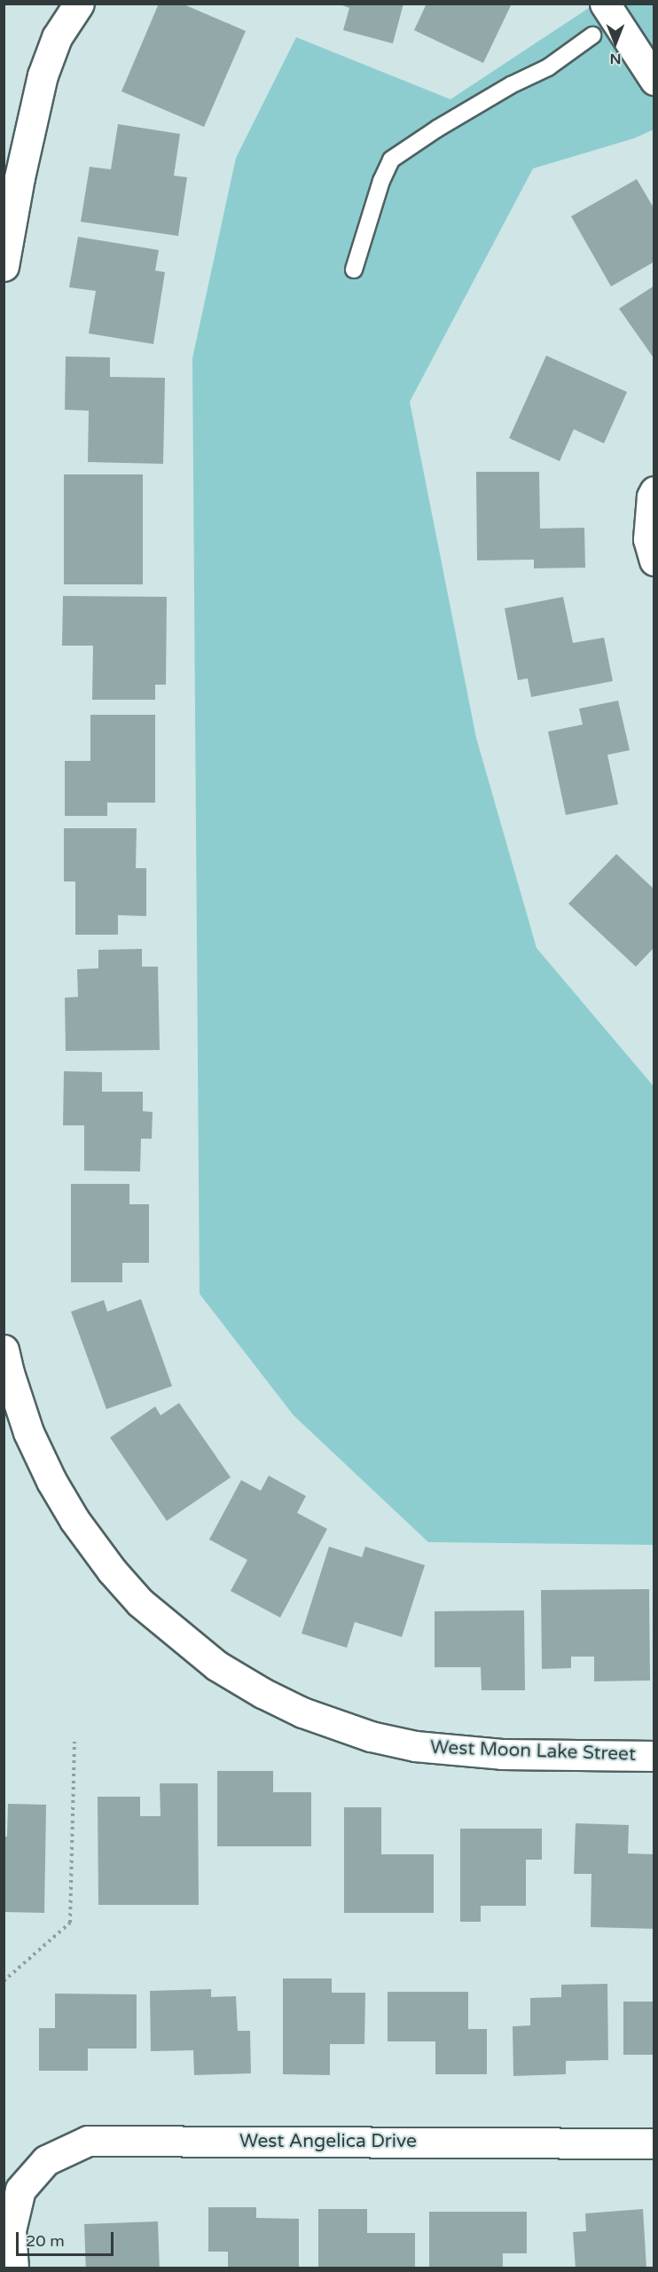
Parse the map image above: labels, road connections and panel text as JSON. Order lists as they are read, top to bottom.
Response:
{
  "streets": {
    "street": ["West Moon Lake Street", "West Angelica Drive"]
  },
  "scale_bar": "20 m",
  "north": "bottom"
}
